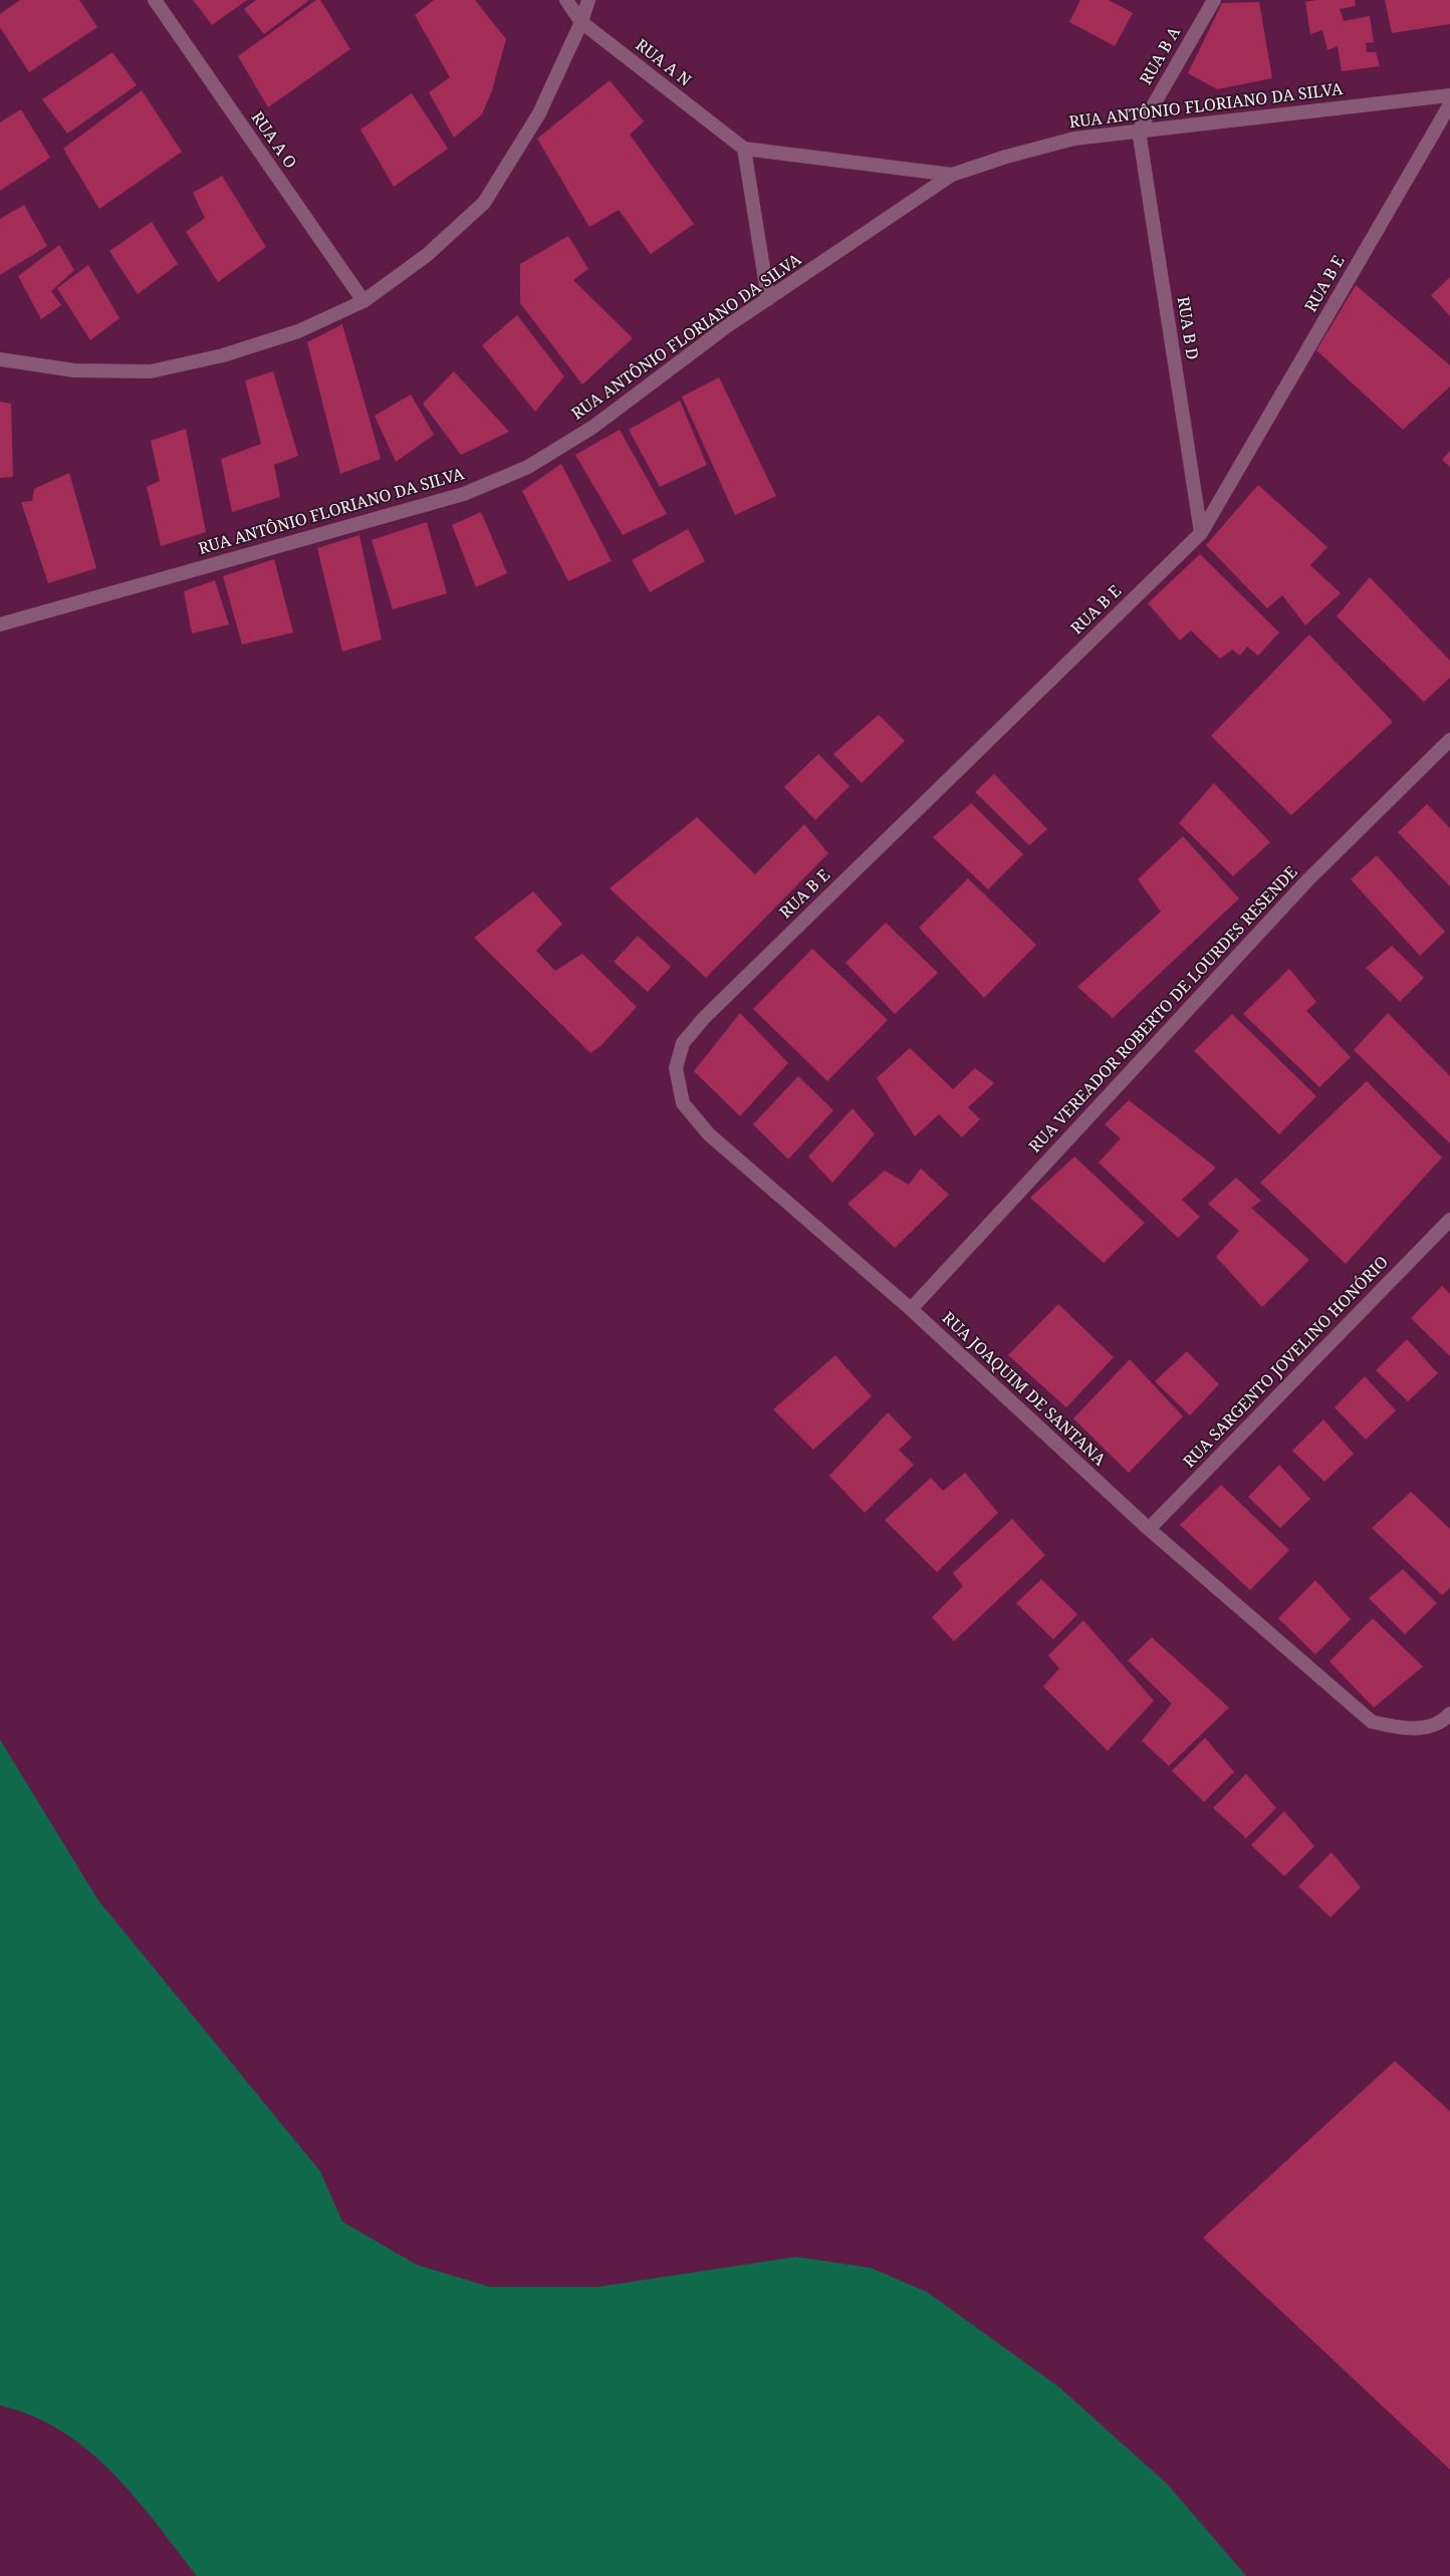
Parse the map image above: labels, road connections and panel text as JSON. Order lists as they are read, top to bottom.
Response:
{
  "streets": {
    "street": [
      "RUA B A",
      "RUA A N",
      "RUA ANTÔNIO FLORIANO DA SILVA",
      "RUA A O",
      "RUA B E",
      "RUA B D",
      "RUA VEREADOR ROBERTO DE LOURDES RESENDE",
      "RUA SARGENTO JOVELINO HONÓRIO",
      "RUA JOAQUIM DE SANTANA"
    ]
  },
  "crossings": [
    ["RUA B A", "RUA ANTÔNIO FLORIANO DA SILVA"],
    ["RUA B A", "RUA B D"],
    ["RUA ANTÔNIO FLORIANO DA SILVA", "RUA B D"],
    ["RUA B E", "RUA B D"],
    ["RUA B E", "RUA JOAQUIM DE SANTANA"],
    ["RUA VEREADOR ROBERTO DE LOURDES RESENDE", "RUA JOAQUIM DE SANTANA"],
    ["RUA SARGENTO JOVELINO HONÓRIO", "RUA JOAQUIM DE SANTANA"]
  ]
}
